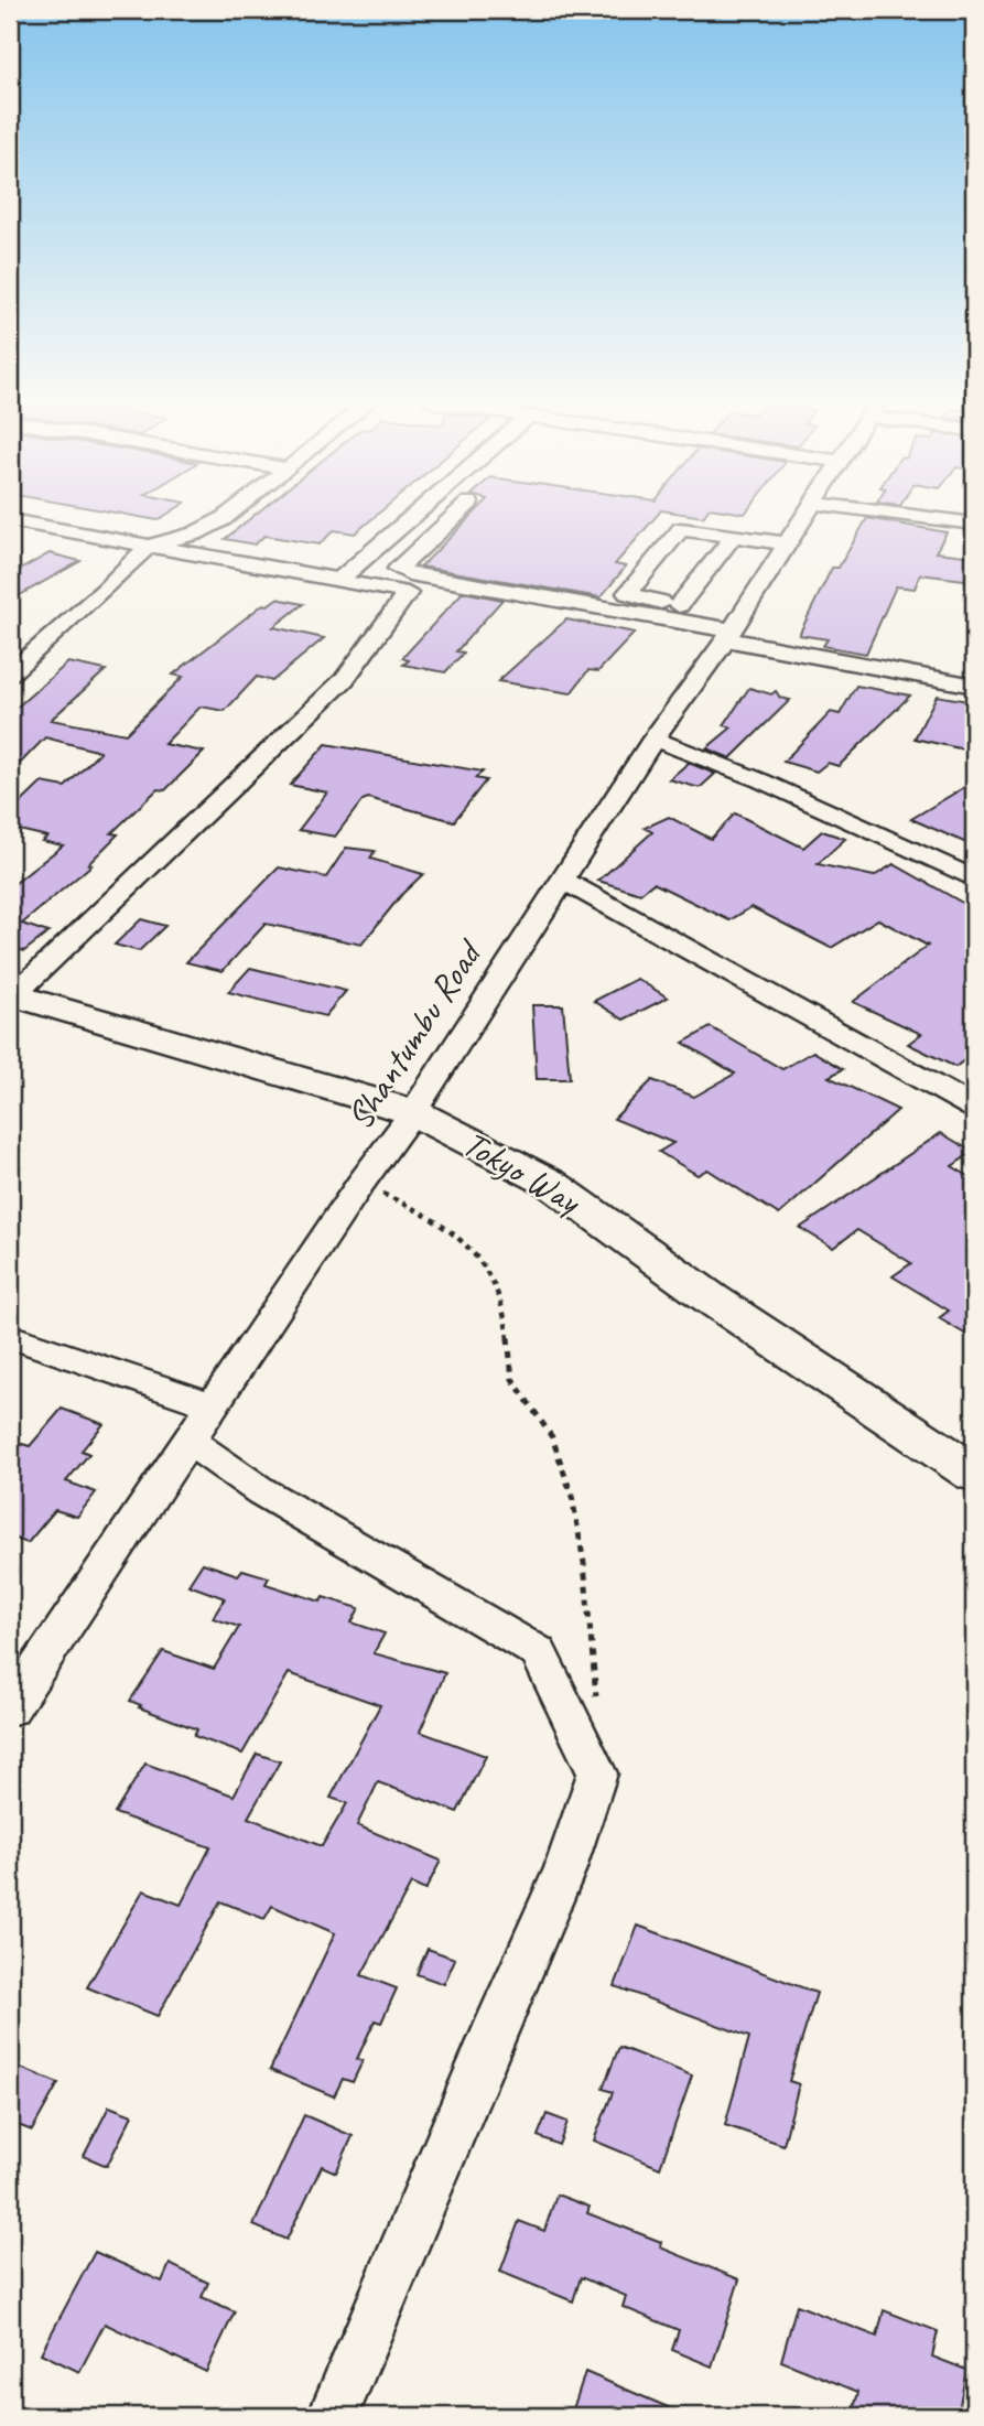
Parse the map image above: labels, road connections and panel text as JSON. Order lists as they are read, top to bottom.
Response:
{
  "streets": {
    "main road": ["Tokyo Way"],
    "street": ["Shantumbu Road"]
  },
  "crossings": [
    ["Shantumbu Road", "Tokyo Way"]
  ]
}
